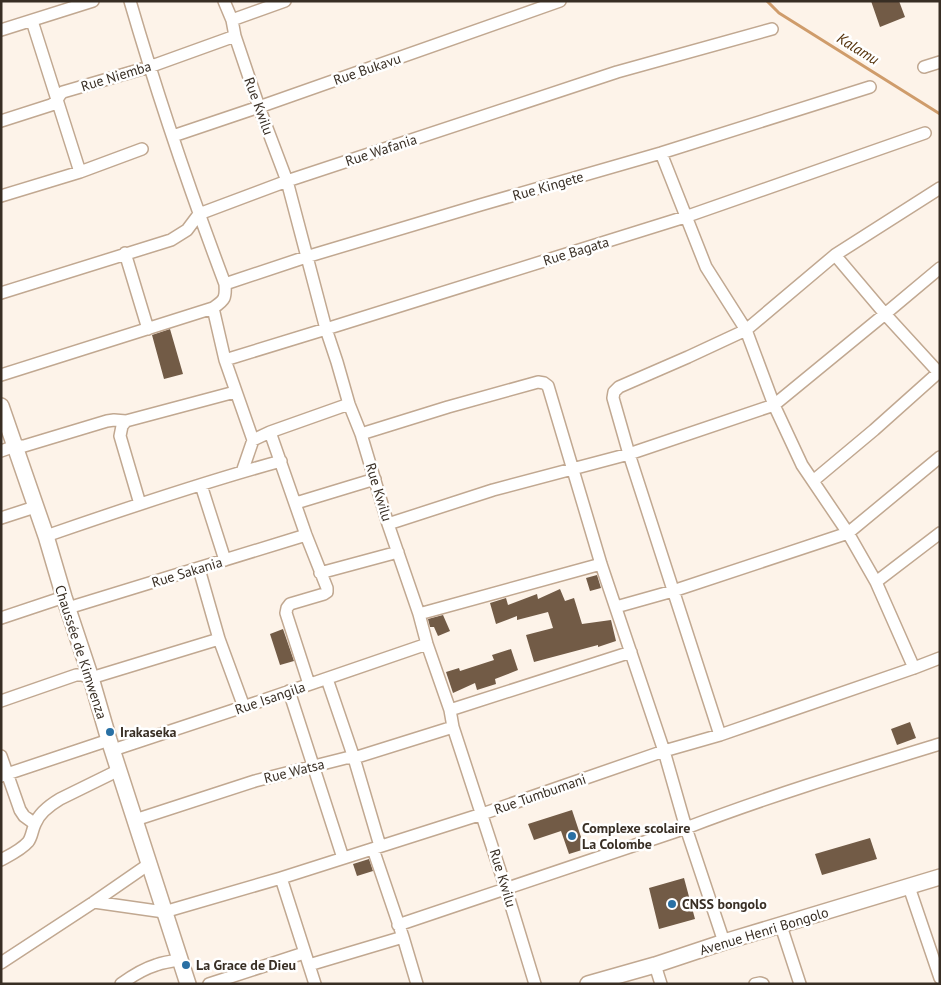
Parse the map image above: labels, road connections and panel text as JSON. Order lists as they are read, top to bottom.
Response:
{
  "streets": {
    "street": [
      "Rue Bukavu",
      "Rue Niemba",
      "Rue Kwilu",
      "Rue Wafania",
      "Rue Kingete",
      "Rue Bagata",
      "Rue Sakania",
      "Chaussée de Kimwenza",
      "Rue Isangila",
      "Rue Watsa",
      "Rue Tumbumani",
      "Avenue Henri Bongolo"
    ]
  },
  "crossings": [
    ["Rue Bukavu", "Rue Kwilu"],
    ["Rue Niemba", "Rue Kwilu"],
    ["Rue Kwilu", "Rue Wafania"],
    ["Rue Kwilu", "Rue Kingete"],
    ["Rue Kwilu", "Rue Bagata"],
    ["Rue Kwilu", "Rue Isangila"],
    ["Rue Kwilu", "Rue Watsa"],
    ["Rue Kwilu", "Rue Tumbumani"],
    ["Rue Sakania", "Chaussée de Kimwenza"],
    ["Chaussée de Kimwenza", "Rue Isangila"],
    ["Chaussée de Kimwenza", "Rue Watsa"],
    ["Chaussée de Kimwenza", "Rue Tumbumani"]
  ],
  "water": ["Kalamu"],
  "places": [
    "Irakaseka",
    "Complexe scolaire La Colombe",
    "CNSS bongolo",
    "La Grace de Dieu"
  ]
}
